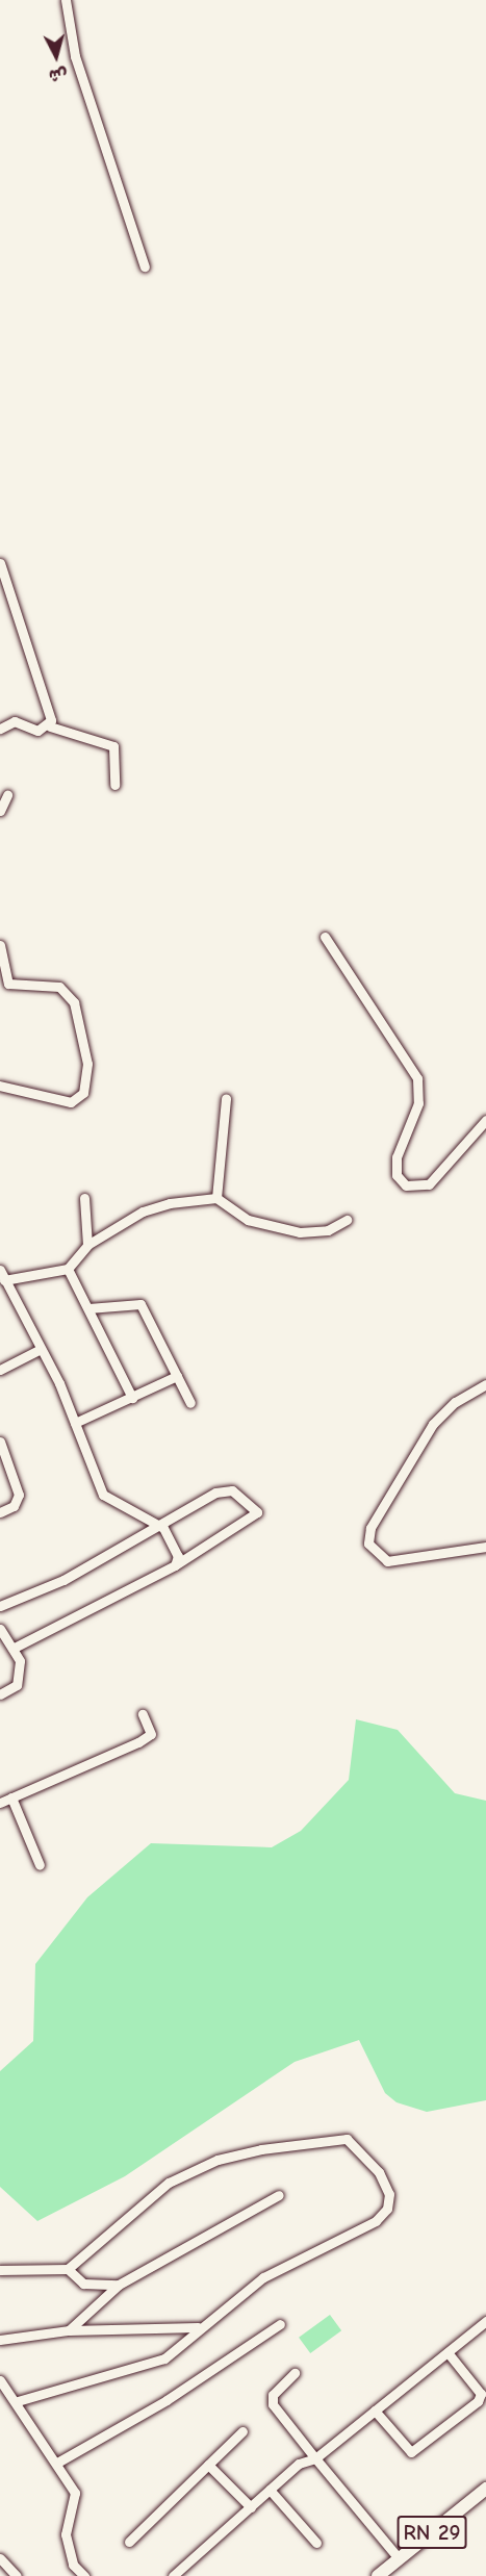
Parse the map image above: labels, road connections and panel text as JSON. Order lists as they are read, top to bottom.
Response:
{
  "streets": {
    "main road": ["RN 29"]
  },
  "north": "bottom"
}
